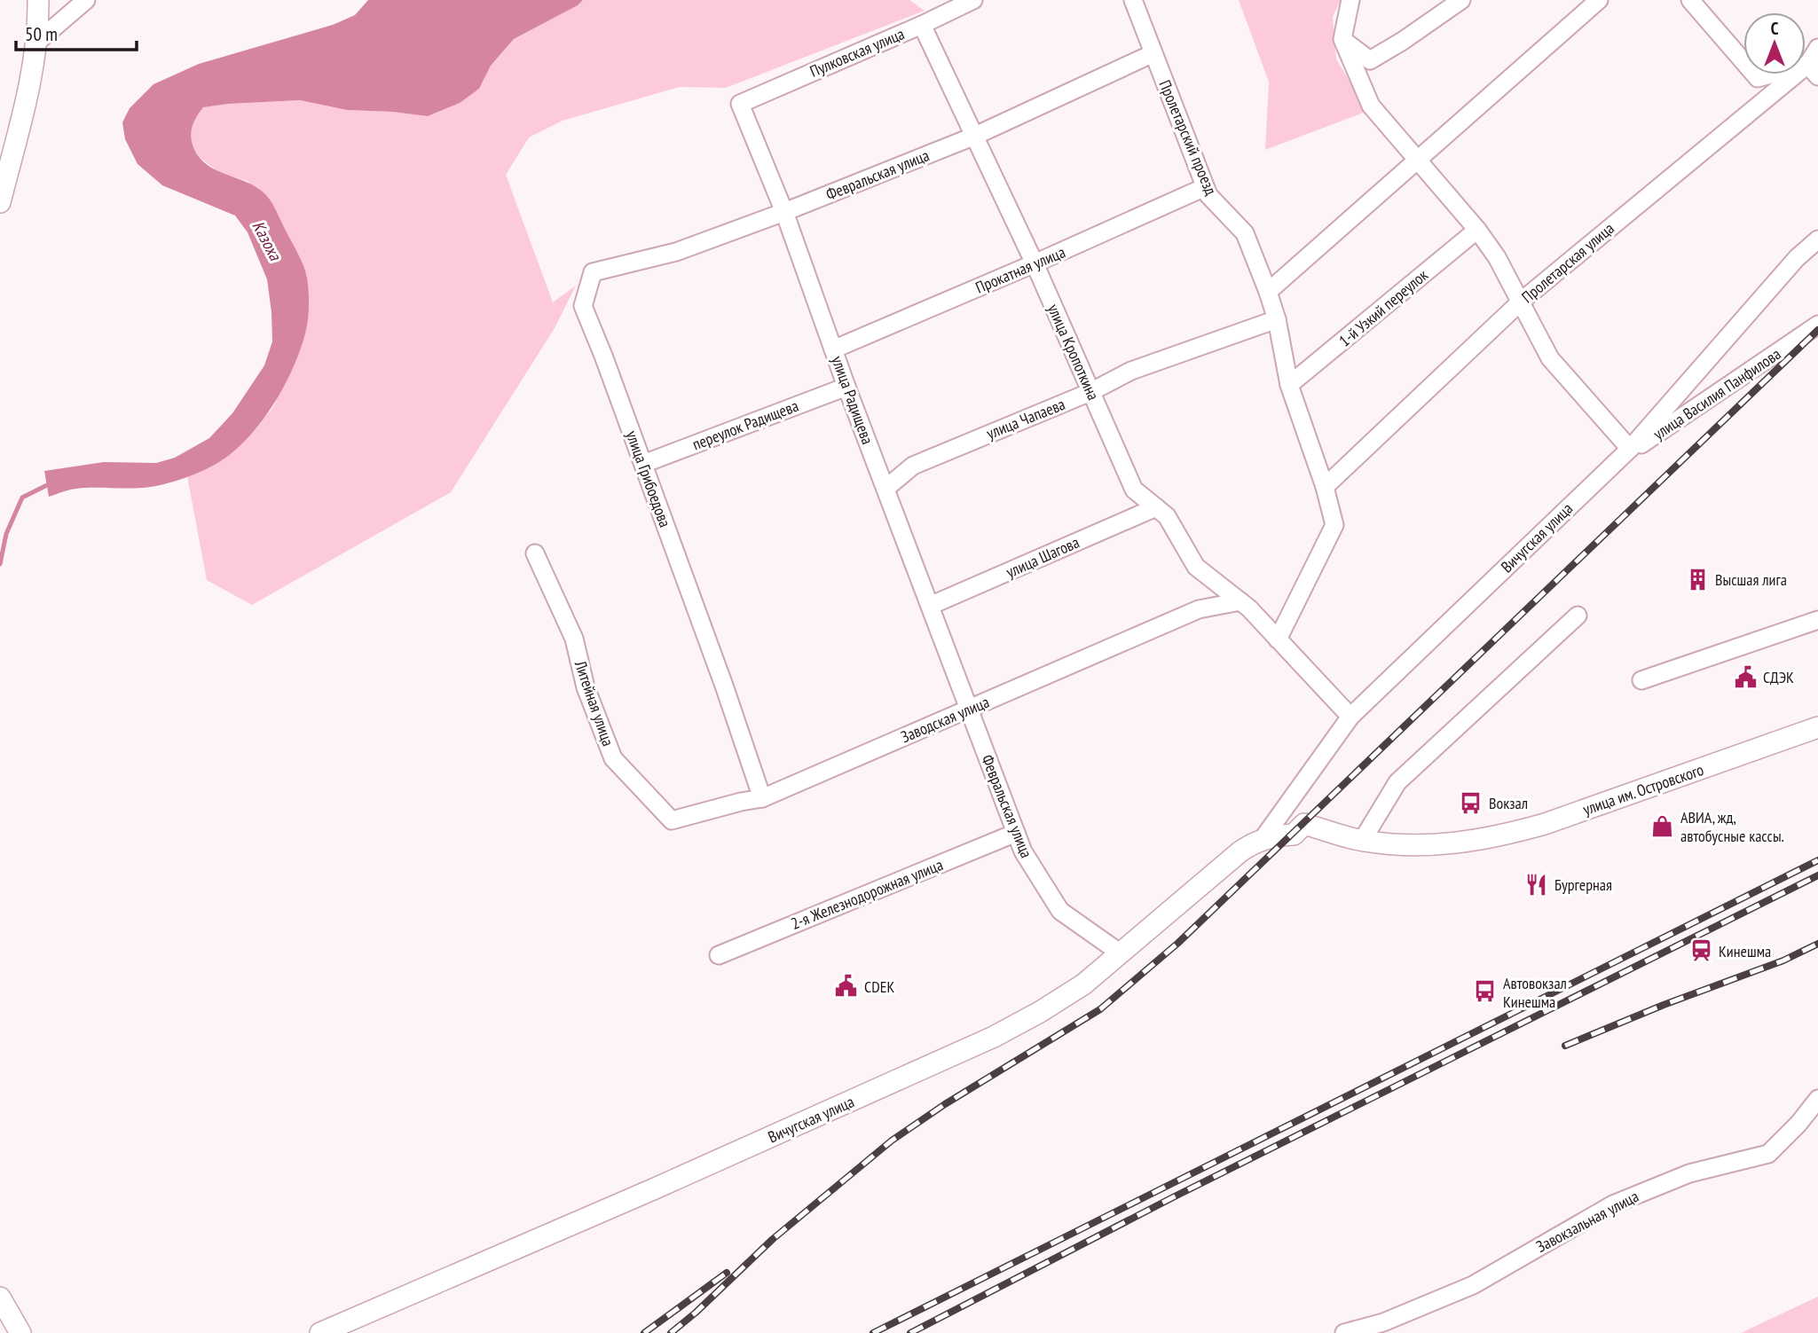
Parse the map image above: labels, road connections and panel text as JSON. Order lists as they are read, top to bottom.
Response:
{
  "streets": {
    "main road": ["Вичугская улица", "улица им. Островского"],
    "street": [
      "Пулковская улица",
      "Пролетарский проезд",
      "Февральская улица",
      "Пролетарская улица",
      "Прокатная улица",
      "1-й Узкий переулок",
      "улица Кропоткина",
      "улица Василия Панфилова",
      "улица Радищева",
      "улица Чапаева",
      "переулок Радищева",
      "улица Грибоедова",
      "улица Шагова",
      "Литейная улица",
      "Заводская улица",
      "2-я Железнодорожная улица",
      "Завокзальная улица"
    ]
  },
  "crossings": [
    ["Пулковская улица", "улица Кропоткина"],
    ["Пулковская улица", "улица Радищева"],
    ["Пролетарский проезд", "Февральская улица"],
    ["Пролетарский проезд", "Пролетарская улица"],
    ["Пролетарский проезд", "Прокатная улица"],
    ["Пролетарский проезд", "1-й Узкий переулок"],
    ["Пролетарский проезд", "улица Кропоткина"],
    ["Пролетарский проезд", "улица Чапаева"],
    ["Февральская улица", "улица Кропоткина"],
    ["Февральская улица", "улица Радищева"],
    ["Февральская улица", "улица Грибоедова"],
    ["Февральская улица", "Вичугская улица"],
    ["Февральская улица", "Заводская улица"],
    ["Февральская улица", "2-я Железнодорожная улица"],
    ["Прокатная улица", "улица Кропоткина"],
    ["Прокатная улица", "улица Радищева"],
    ["улица Кропоткина", "улица Чапаева"],
    ["улица Кропоткина", "Вичугская улица"],
    ["улица Кропоткина", "улица Шагова"],
    ["улица Кропоткина", "Заводская улица"],
    ["улица Василия Панфилова", "Вичугская улица"],
    ["улица Радищева", "улица Чапаева"],
    ["улица Радищева", "переулок Радищева"],
    ["улица Радищева", "улица Шагова"],
    ["улица Радищева", "Заводская улица"],
    ["переулок Радищева", "улица Грибоедова"],
    ["улица Грибоедова", "Литейная улица"],
    ["улица Грибоедова", "Заводская улица"],
    ["Вичугская улица", "улица им. Островского"],
    ["Литейная улица", "Заводская улица"]
  ],
  "water": ["Казоха"],
  "places": {
    "building": ["Высшая лига"],
    "public building": ["СДЭК", "CDEK"],
    "bus stop": ["Вокзал", "Автовокзал Кинешма"],
    "shop": ["АВИА, жд, автобусные кассы."],
    "restaurant": ["Бургерная"],
    "station": ["Кинешма"]
  },
  "scale_bar": "50 m",
  "north": "top"
}
